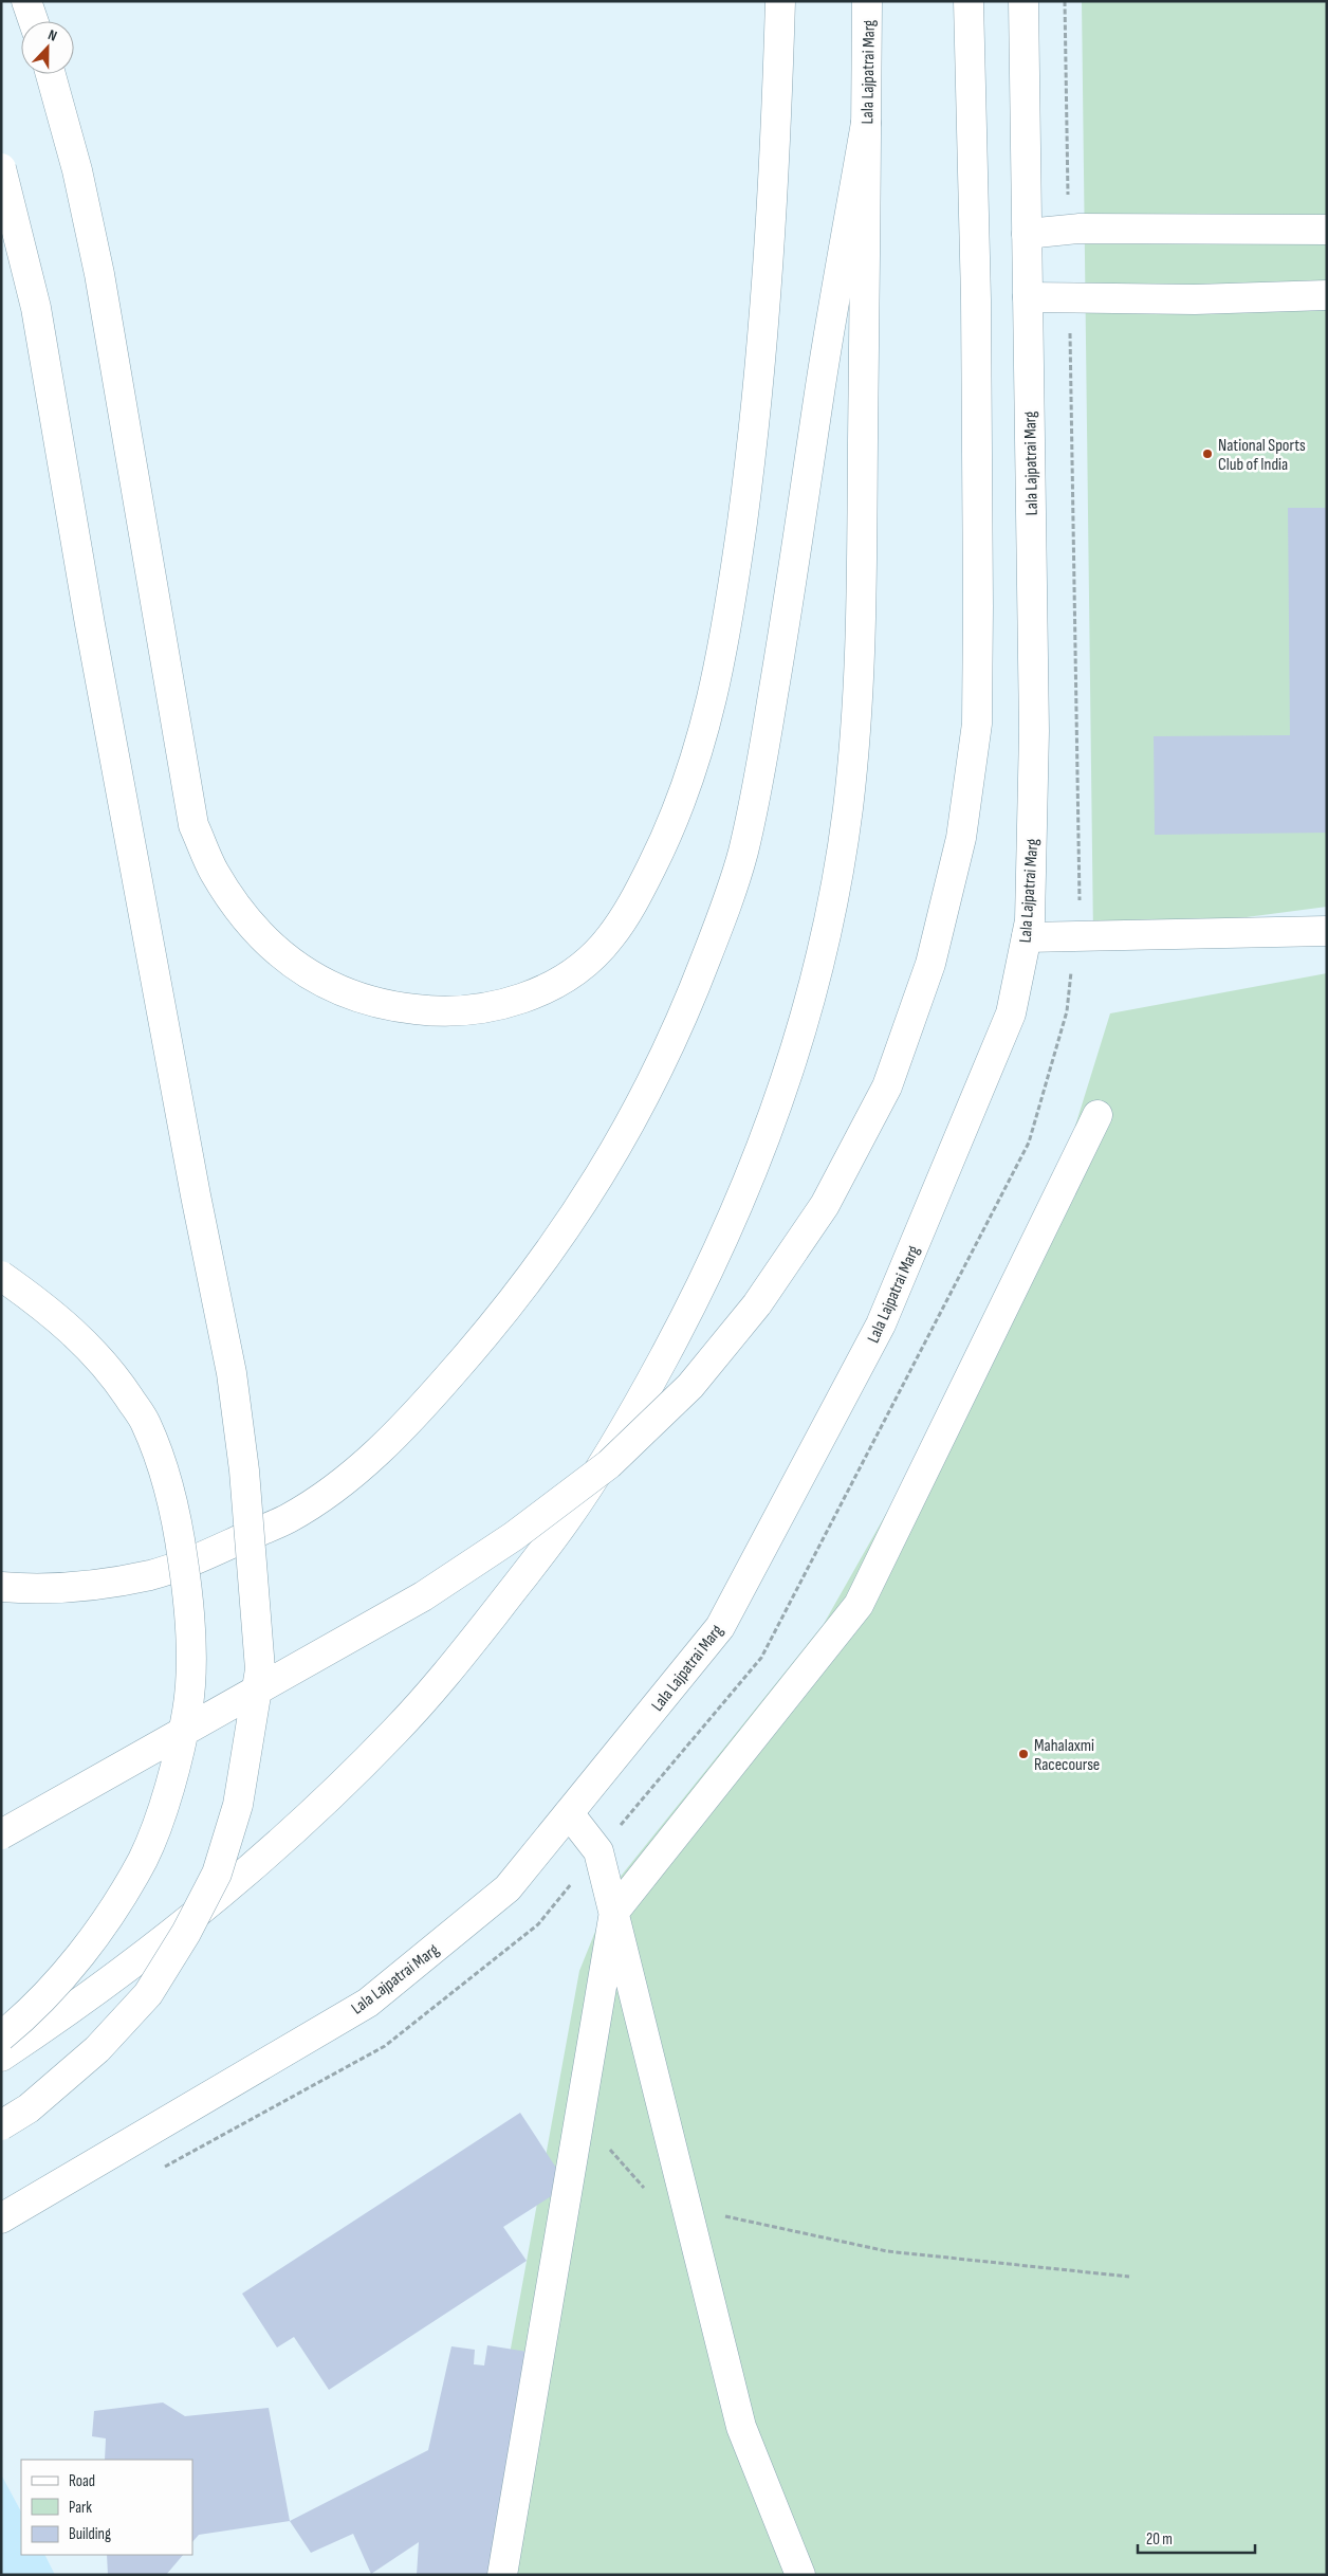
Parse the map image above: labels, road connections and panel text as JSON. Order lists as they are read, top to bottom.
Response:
{
  "streets": {
    "main road": ["Lala Lajpatrai Marg"]
  },
  "places": ["National Sports Club of India", "Mahalaxmi Racecourse"],
  "legend": ["Road", "Park", "Building"],
  "scale_bar": "20 m",
  "north": "top"
}
